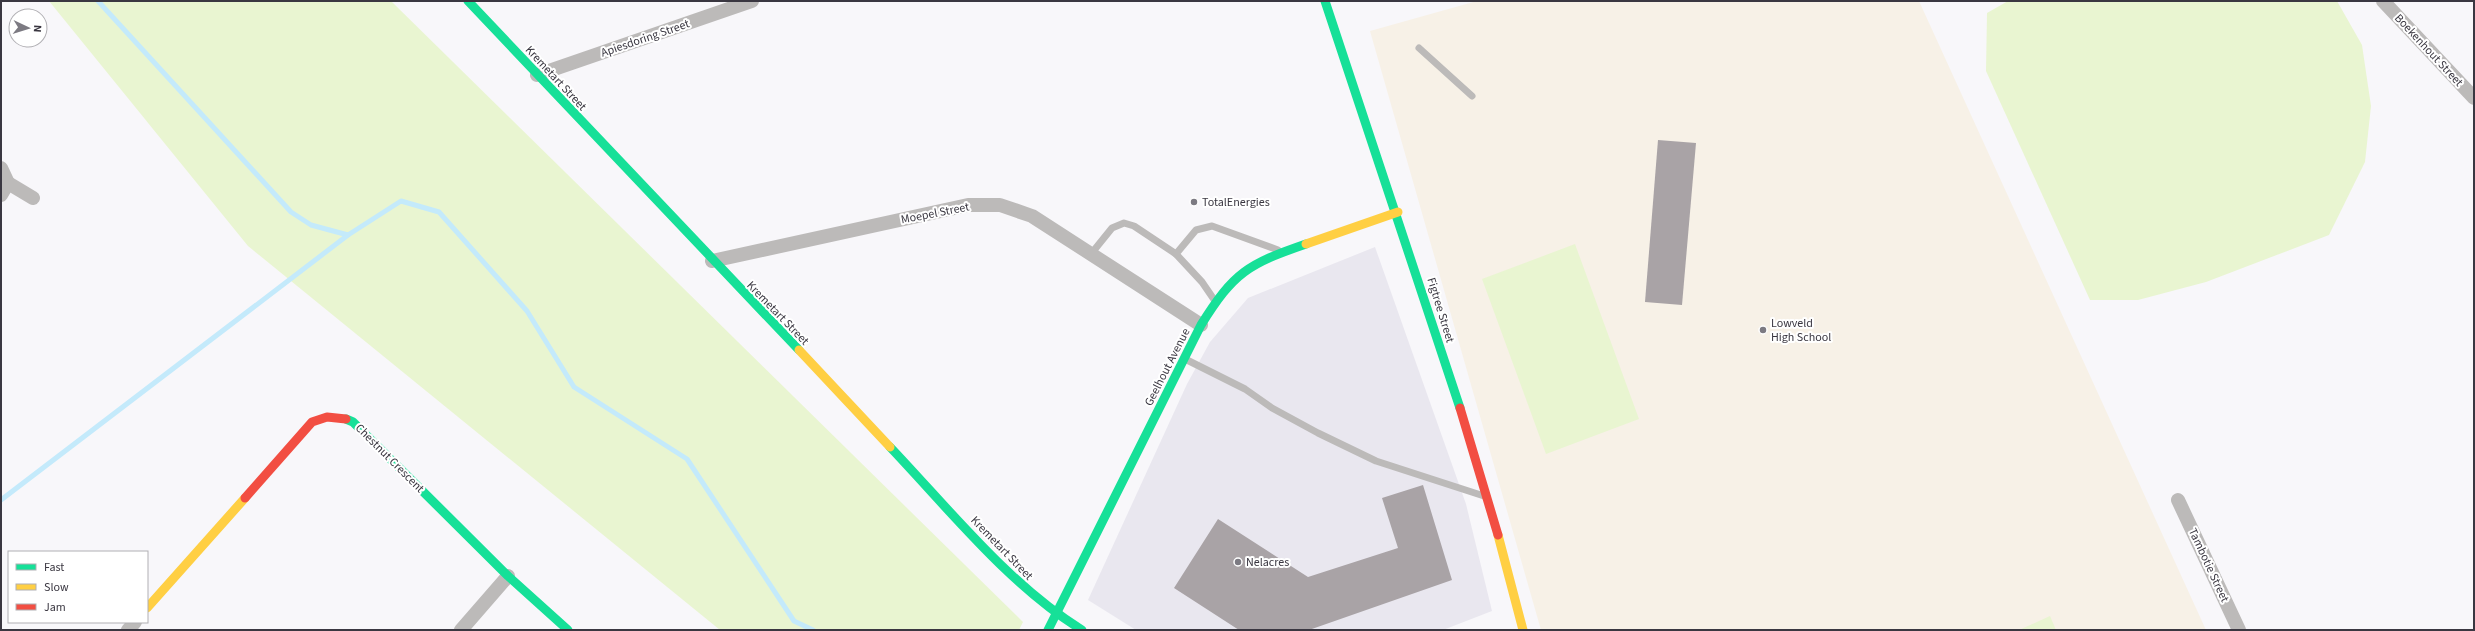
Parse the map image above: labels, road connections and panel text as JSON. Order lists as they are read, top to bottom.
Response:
{
  "streets": {
    "street": [
      "Apiesdoring Street",
      "Boekenhout Street",
      "Kremetart Street",
      "Moepel Street",
      "Figtree Street",
      "Geelhout Avenue",
      "Chestnut Crescent",
      "Tambotie Street"
    ]
  },
  "crossings": [
    ["Apiesdoring Street", "Kremetart Street"],
    ["Kremetart Street", "Moepel Street"],
    ["Kremetart Street", "Geelhout Avenue"],
    ["Moepel Street", "Geelhout Avenue"],
    ["Figtree Street", "Geelhout Avenue"]
  ],
  "places": ["TotalEnergies", "Lowveld High School", "Nelacres"],
  "legend": ["Fast", "Slow", "Jam"],
  "north": "right"
}
